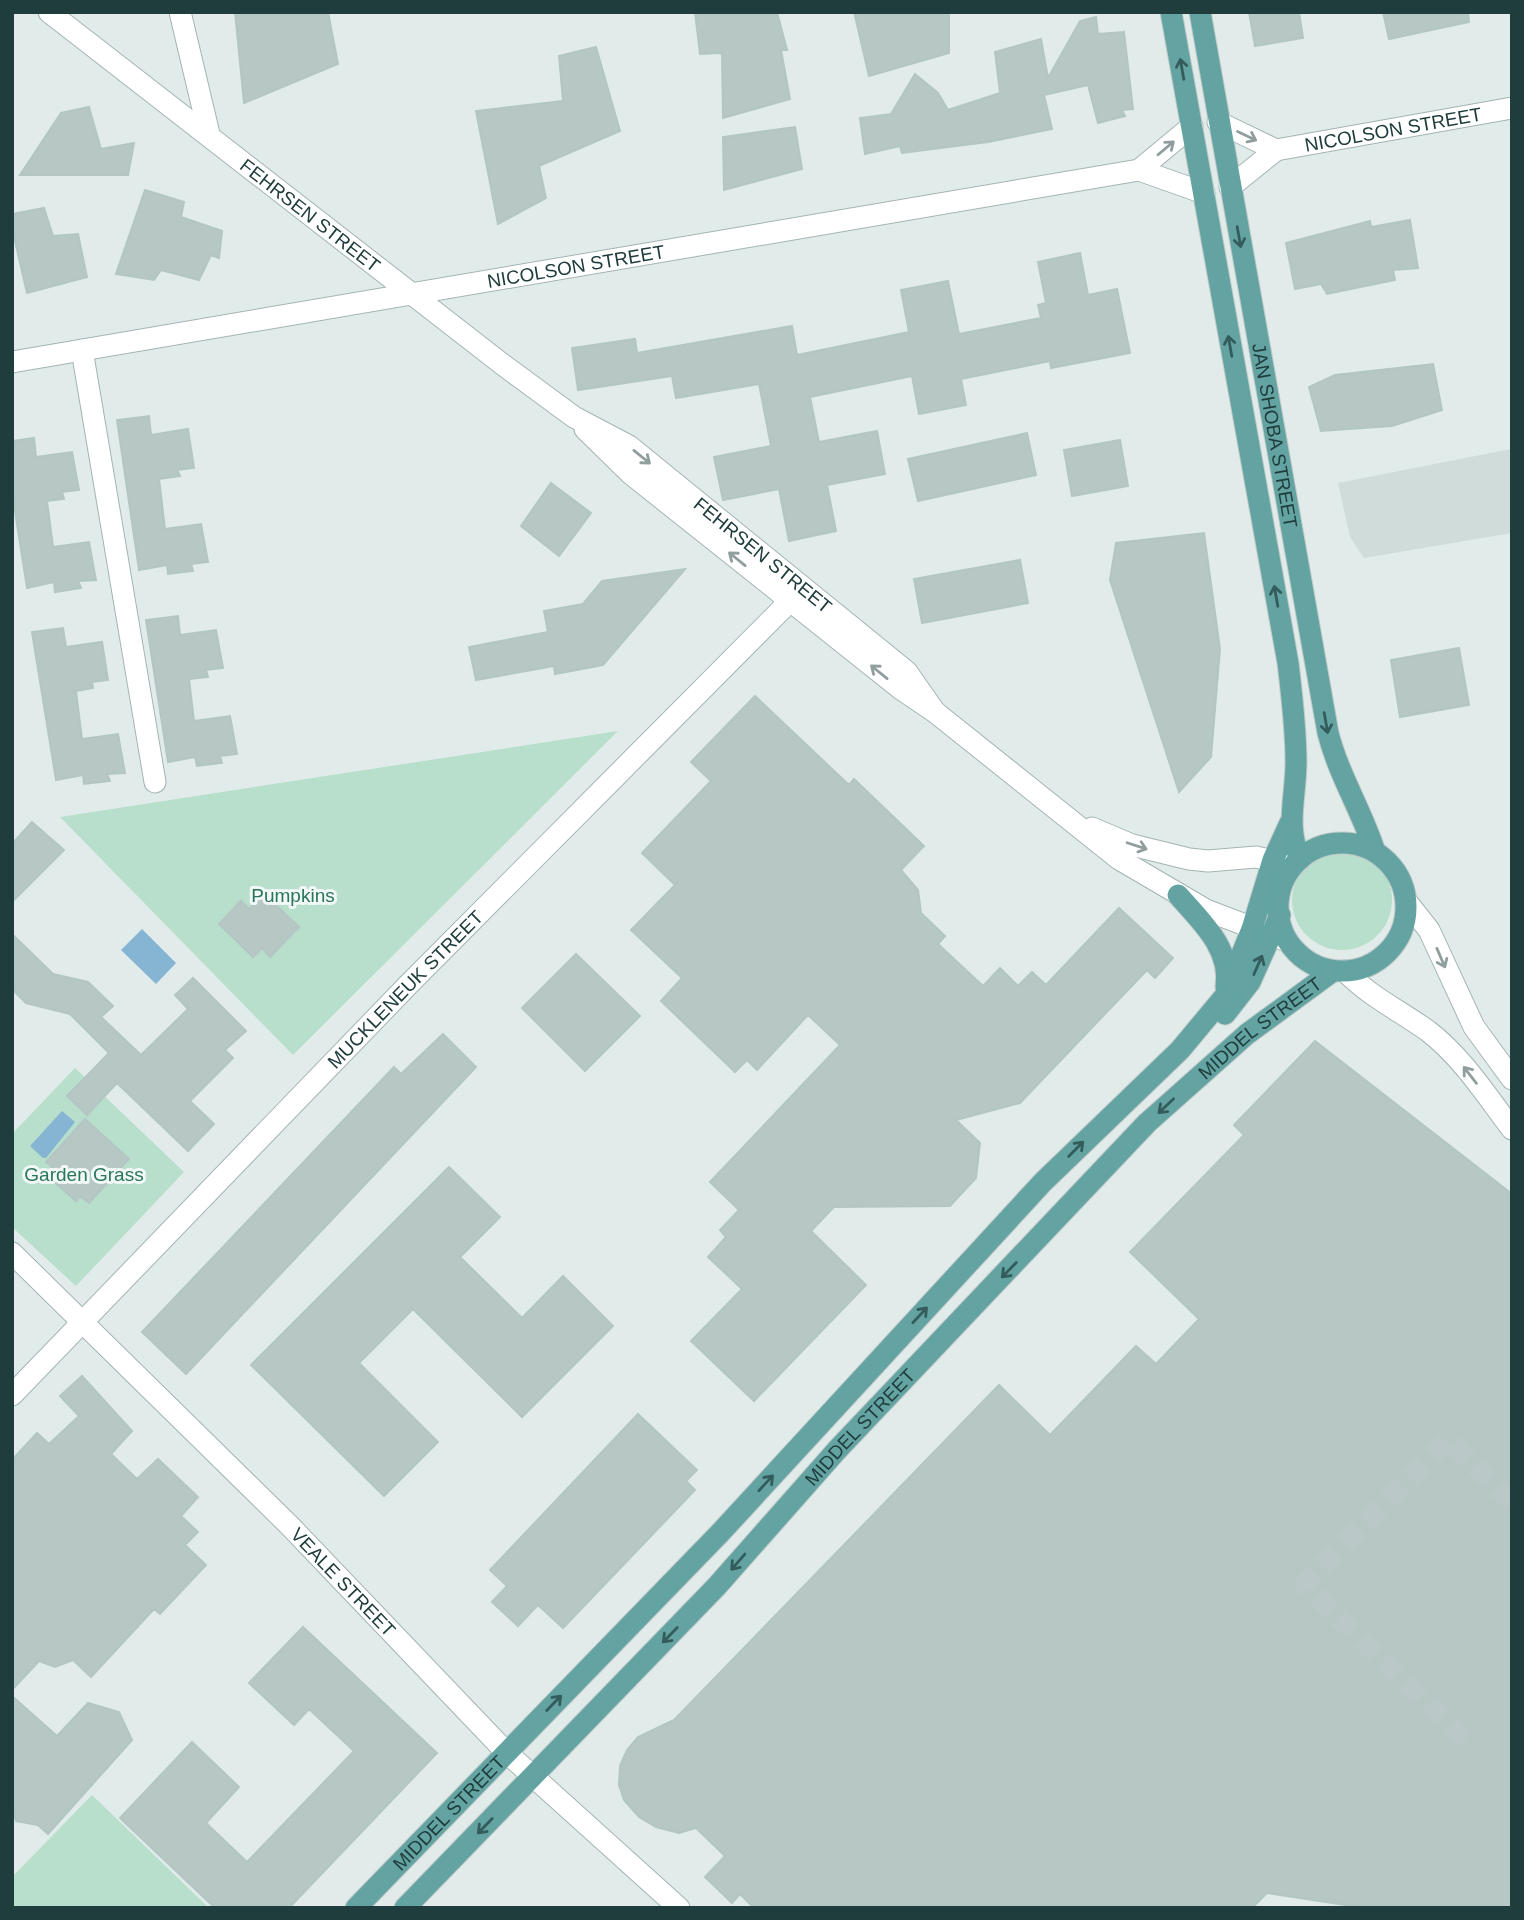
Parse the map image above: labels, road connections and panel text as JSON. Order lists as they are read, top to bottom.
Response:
{
  "streets": {
    "main road": ["JAN SHOBA STREET", "MIDDEL STREET"],
    "street": [
      "NICOLSON STREET",
      "FEHRSEN STREET",
      "MUCKLENEUK STREET",
      "VEALE STREET"
    ]
  },
  "crossings": [
    ["NICOLSON STREET", "FEHRSEN STREET"],
    ["NICOLSON STREET", "JAN SHOBA STREET"],
    ["FEHRSEN STREET", "JAN SHOBA STREET"],
    ["FEHRSEN STREET", "MUCKLENEUK STREET"],
    ["FEHRSEN STREET", "MIDDEL STREET"],
    ["JAN SHOBA STREET", "MIDDEL STREET"],
    ["MUCKLENEUK STREET", "VEALE STREET"],
    ["MIDDEL STREET", "VEALE STREET"]
  ],
  "parks": ["Pumpkins", "Garden Grass"]
}
